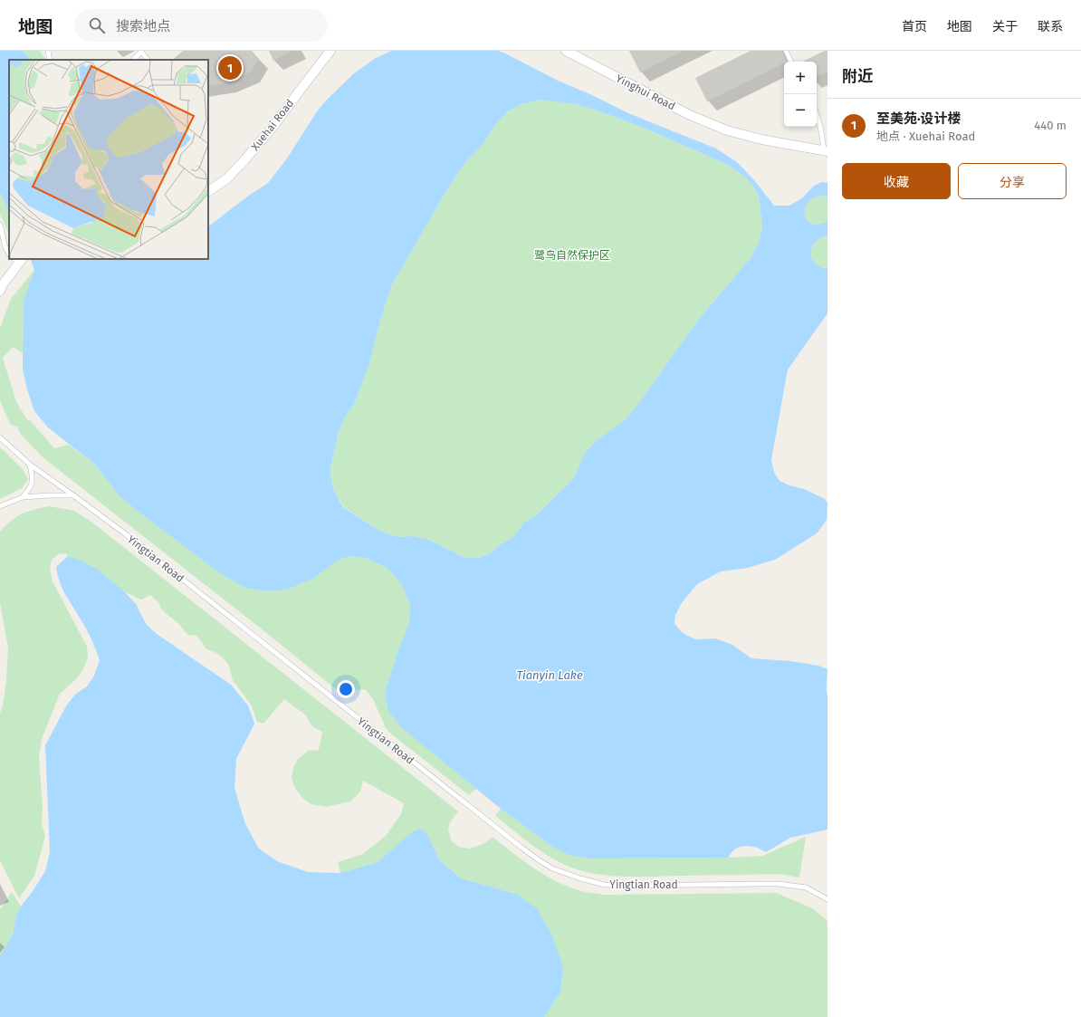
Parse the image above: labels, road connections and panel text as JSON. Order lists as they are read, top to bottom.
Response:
{
  "streets": {
    "street": ["Yinghui Road", "Xuehai Road"],
    "lane": ["Yingtian Road"]
  },
  "water": ["Tianyin Lake"],
  "parks": ["鹭鸟自然保护区"],
  "page": {
    "header": "地图",
    "search": "搜索地点",
    "nav": [
      "首页",
      "地图",
      "关于",
      "联系"
    ],
    "heading": "附近",
    "pins": "1",
    "map_buttons": ["+", "−"],
    "list": [
      {
        "mark": "1",
        "name": "至美苑·设计楼",
        "note": "地点 · Xuehai Road",
        "value": "440 m"
      }
    ],
    "buttons": ["收藏", "分享"]
  }
}
